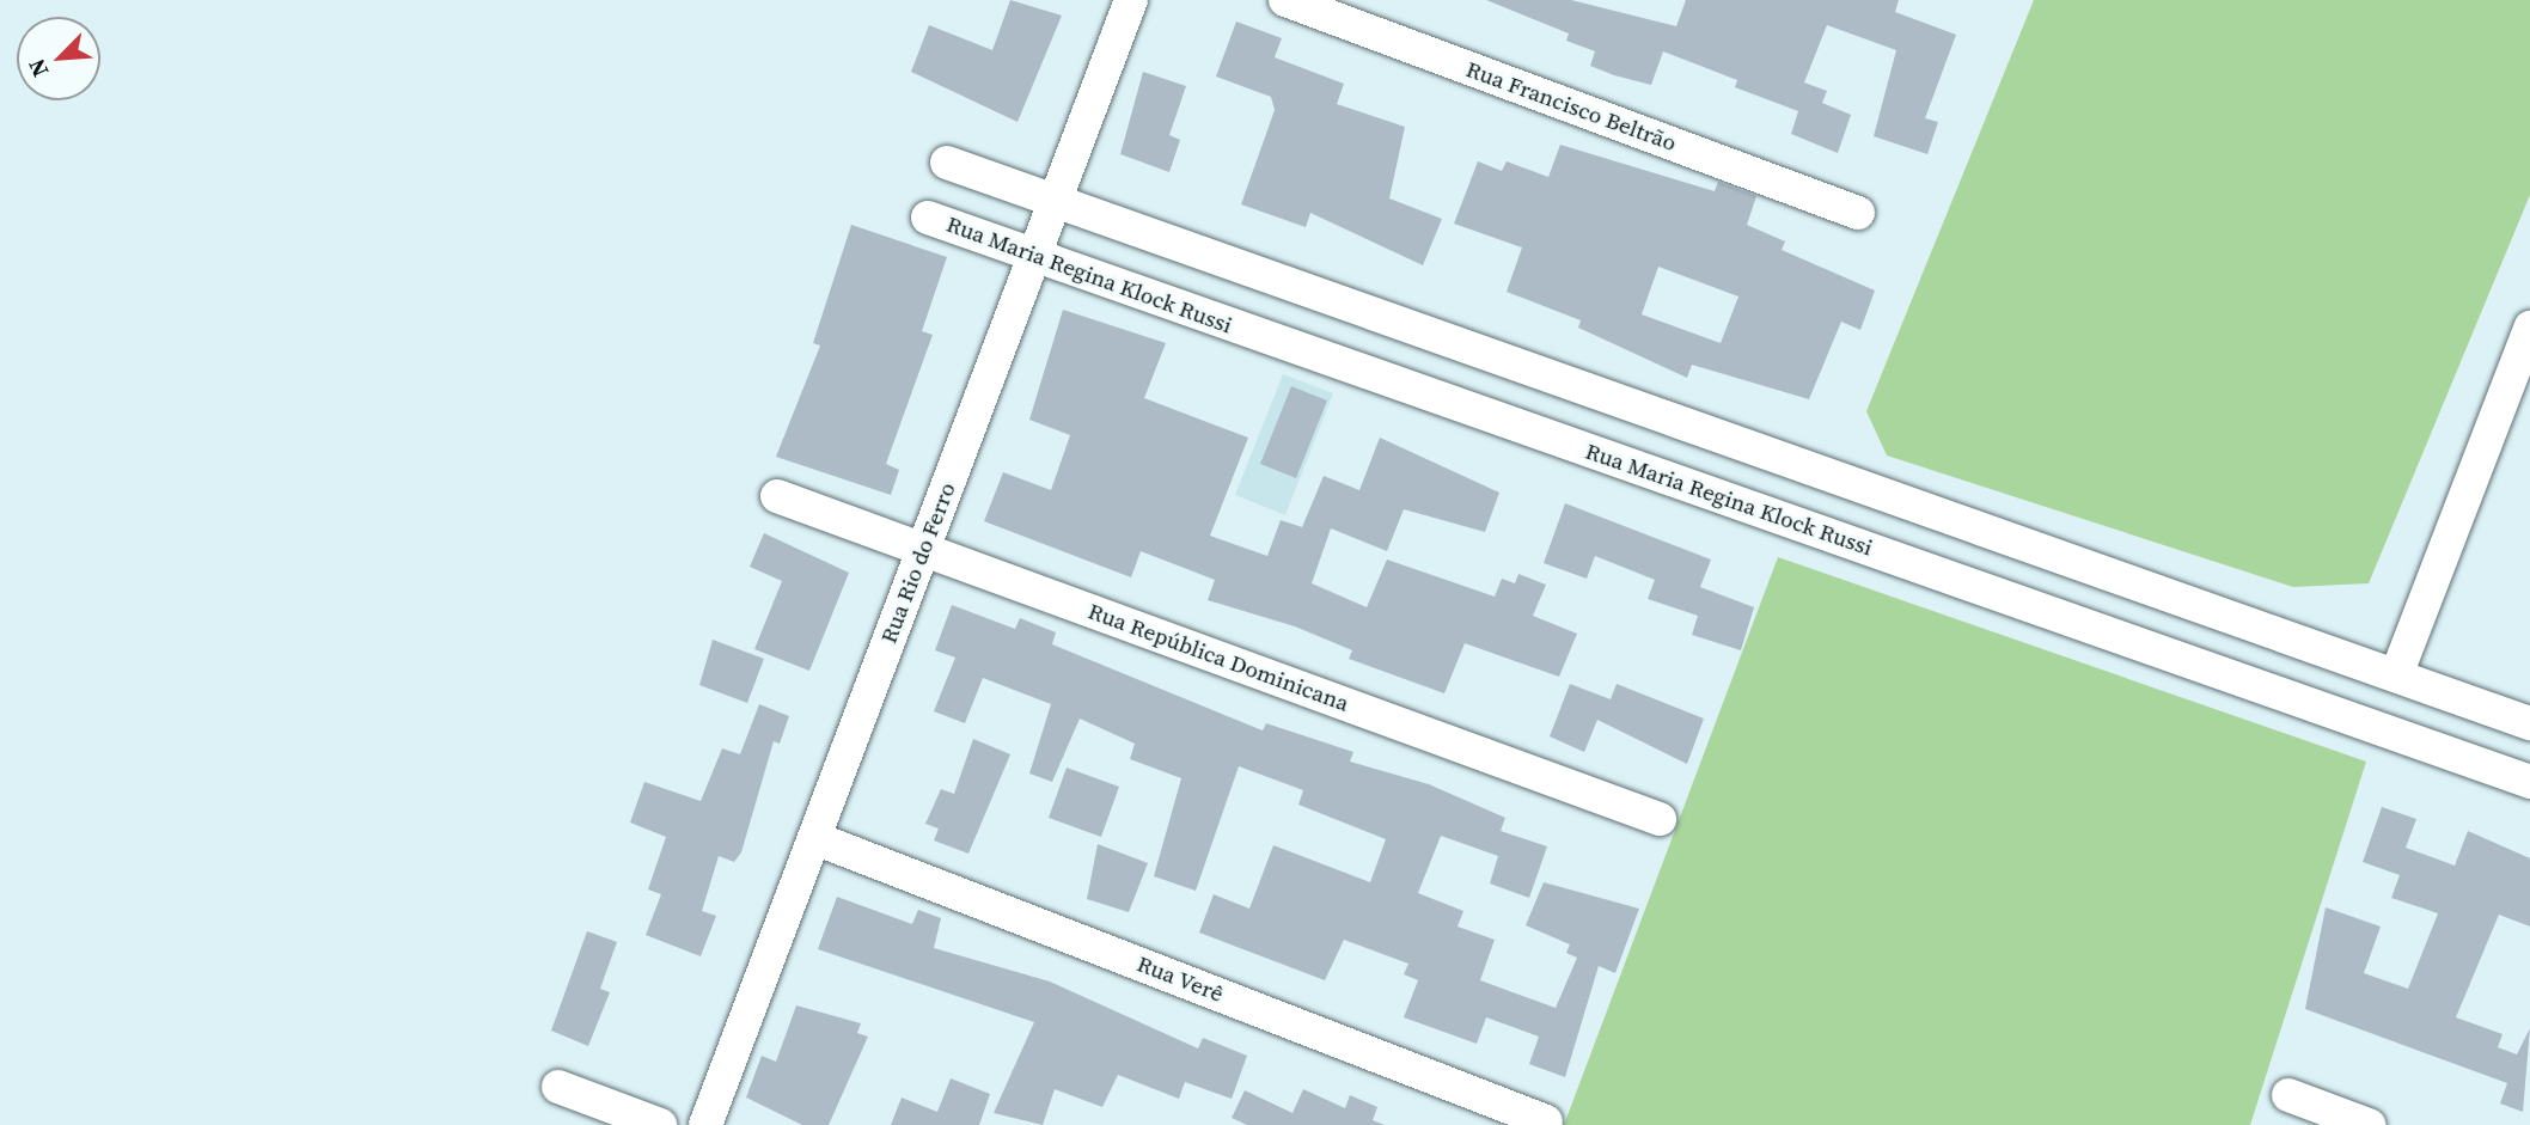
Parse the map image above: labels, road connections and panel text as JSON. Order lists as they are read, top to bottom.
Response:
{
  "streets": {
    "street": [
      "Rua Francisco Beltrão",
      "Rua Maria Regina Klock Russi",
      "Rua Rio do Ferro",
      "Rua República Dominicana",
      "Rua Verê"
    ]
  },
  "crossings": [
    ["Rua Maria Regina Klock Russi", "Rua Rio do Ferro"],
    ["Rua Rio do Ferro", "Rua República Dominicana"],
    ["Rua Rio do Ferro", "Rua Verê"]
  ],
  "north": "bottom left"
}
